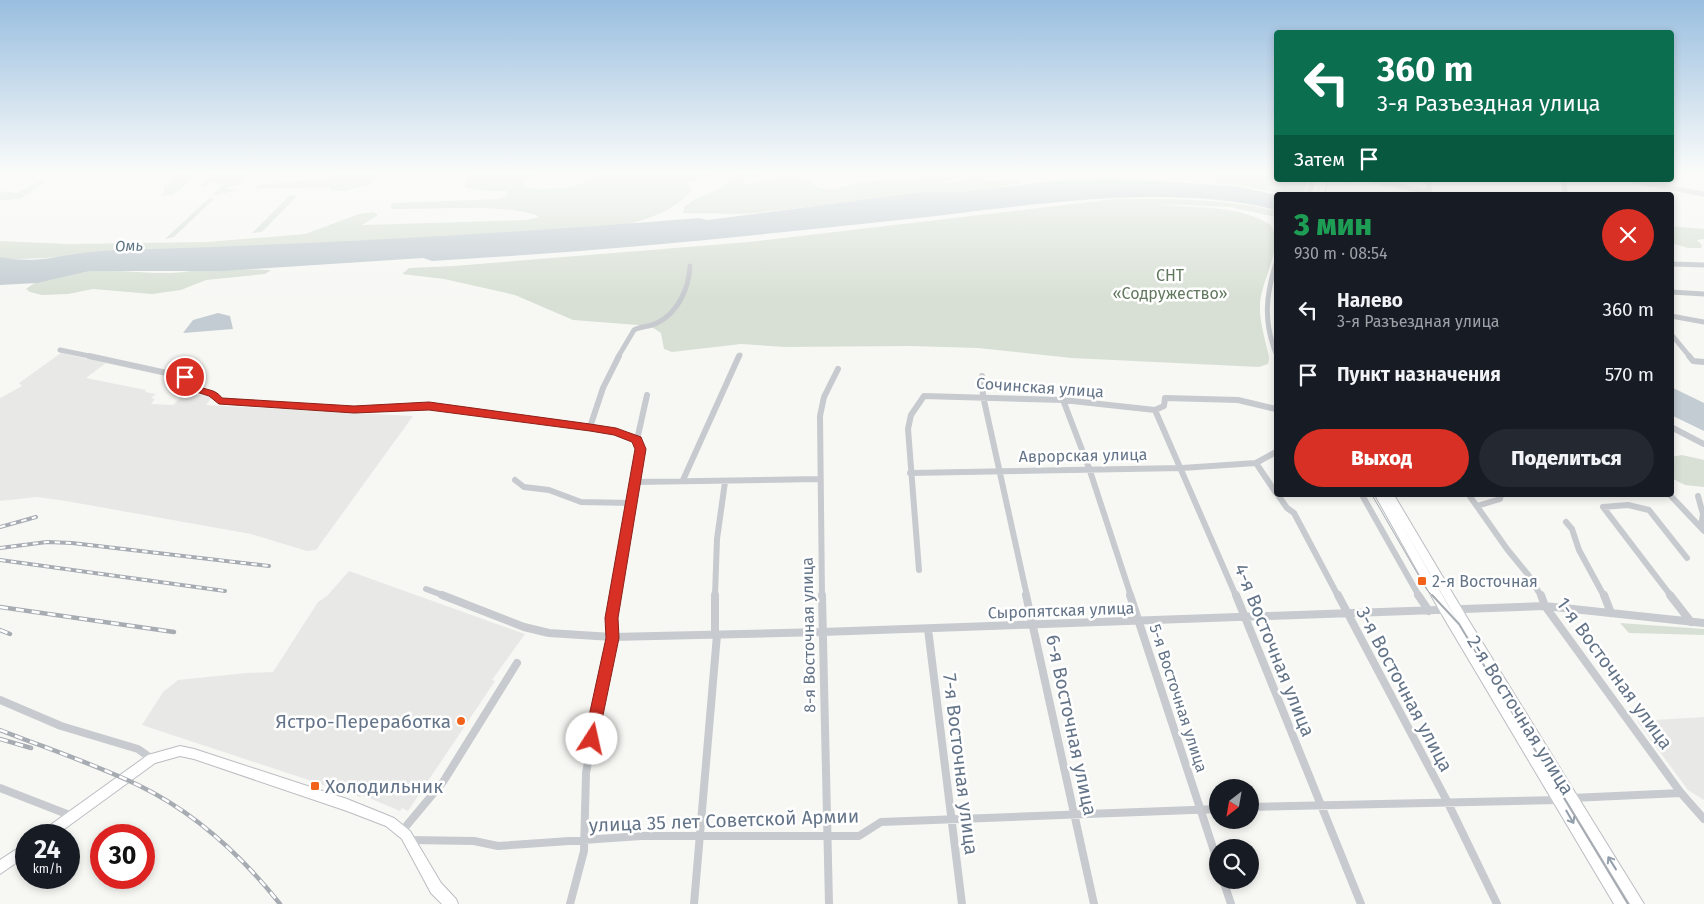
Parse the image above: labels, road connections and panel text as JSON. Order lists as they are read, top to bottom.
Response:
{
  "streets": {
    "main road": ["2-я Восточная улица"],
    "street": [
      "Сочинская улица",
      "Аврорская улица",
      "Сыропятская улица",
      "8-я Восточная улица",
      "4-я Восточная улица",
      "1-я Восточная улица",
      "3-я Восточная улица",
      "5-я Восточная улица",
      "6-я Восточная улица",
      "7-я Восточная улица",
      "улица 35 лет Советской Армии"
    ]
  },
  "crossings": [
    ["Сочинская улица", "Аврорская улица"],
    ["Сочинская улица", "4-я Восточная улица"],
    ["Сочинская улица", "5-я Восточная улица"],
    ["Сочинская улица", "6-я Восточная улица"],
    ["Аврорская улица", "4-я Восточная улица"],
    ["Аврорская улица", "3-я Восточная улица"],
    ["Аврорская улица", "5-я Восточная улица"],
    ["Аврорская улица", "6-я Восточная улица"],
    ["Сыропятская улица", "8-я Восточная улица"],
    ["Сыропятская улица", "4-я Восточная улица"],
    ["Сыропятская улица", "1-я Восточная улица"],
    ["Сыропятская улица", "3-я Восточная улица"],
    ["Сыропятская улица", "5-я Восточная улица"],
    ["Сыропятская улица", "2-я Восточная улица"],
    ["Сыропятская улица", "6-я Восточная улица"],
    ["Сыропятская улица", "7-я Восточная улица"],
    ["8-я Восточная улица", "улица 35 лет Советской Армии"],
    ["5-я Восточная улица", "улица 35 лет Советской Армии"],
    ["6-я Восточная улица", "улица 35 лет Советской Армии"],
    ["7-я Восточная улица", "улица 35 лет Советской Армии"]
  ],
  "water": ["Омь"],
  "parks": ["СНТ «Содружество»"],
  "places": {
    "transit": ["2-я Восточная", "Холодильник"],
    "other": ["Ястро-Переработка"]
  },
  "north": "bottom left",
  "page": {
    "turn": ["360 m", "3-я Разъездная улица"],
    "then": "Затем",
    "heading": ["3 мин", "930 m · 08:54"],
    "list": [
      {
        "name": "Налево",
        "note": "3-я Разъездная улица",
        "value": "360 m"
      },
      {
        "name": "Пункт назначения",
        "value": "570 m"
      }
    ],
    "buttons": ["Выход", "Поделиться"],
    "speed": "24 km/h",
    "limit": "30"
  }
}
